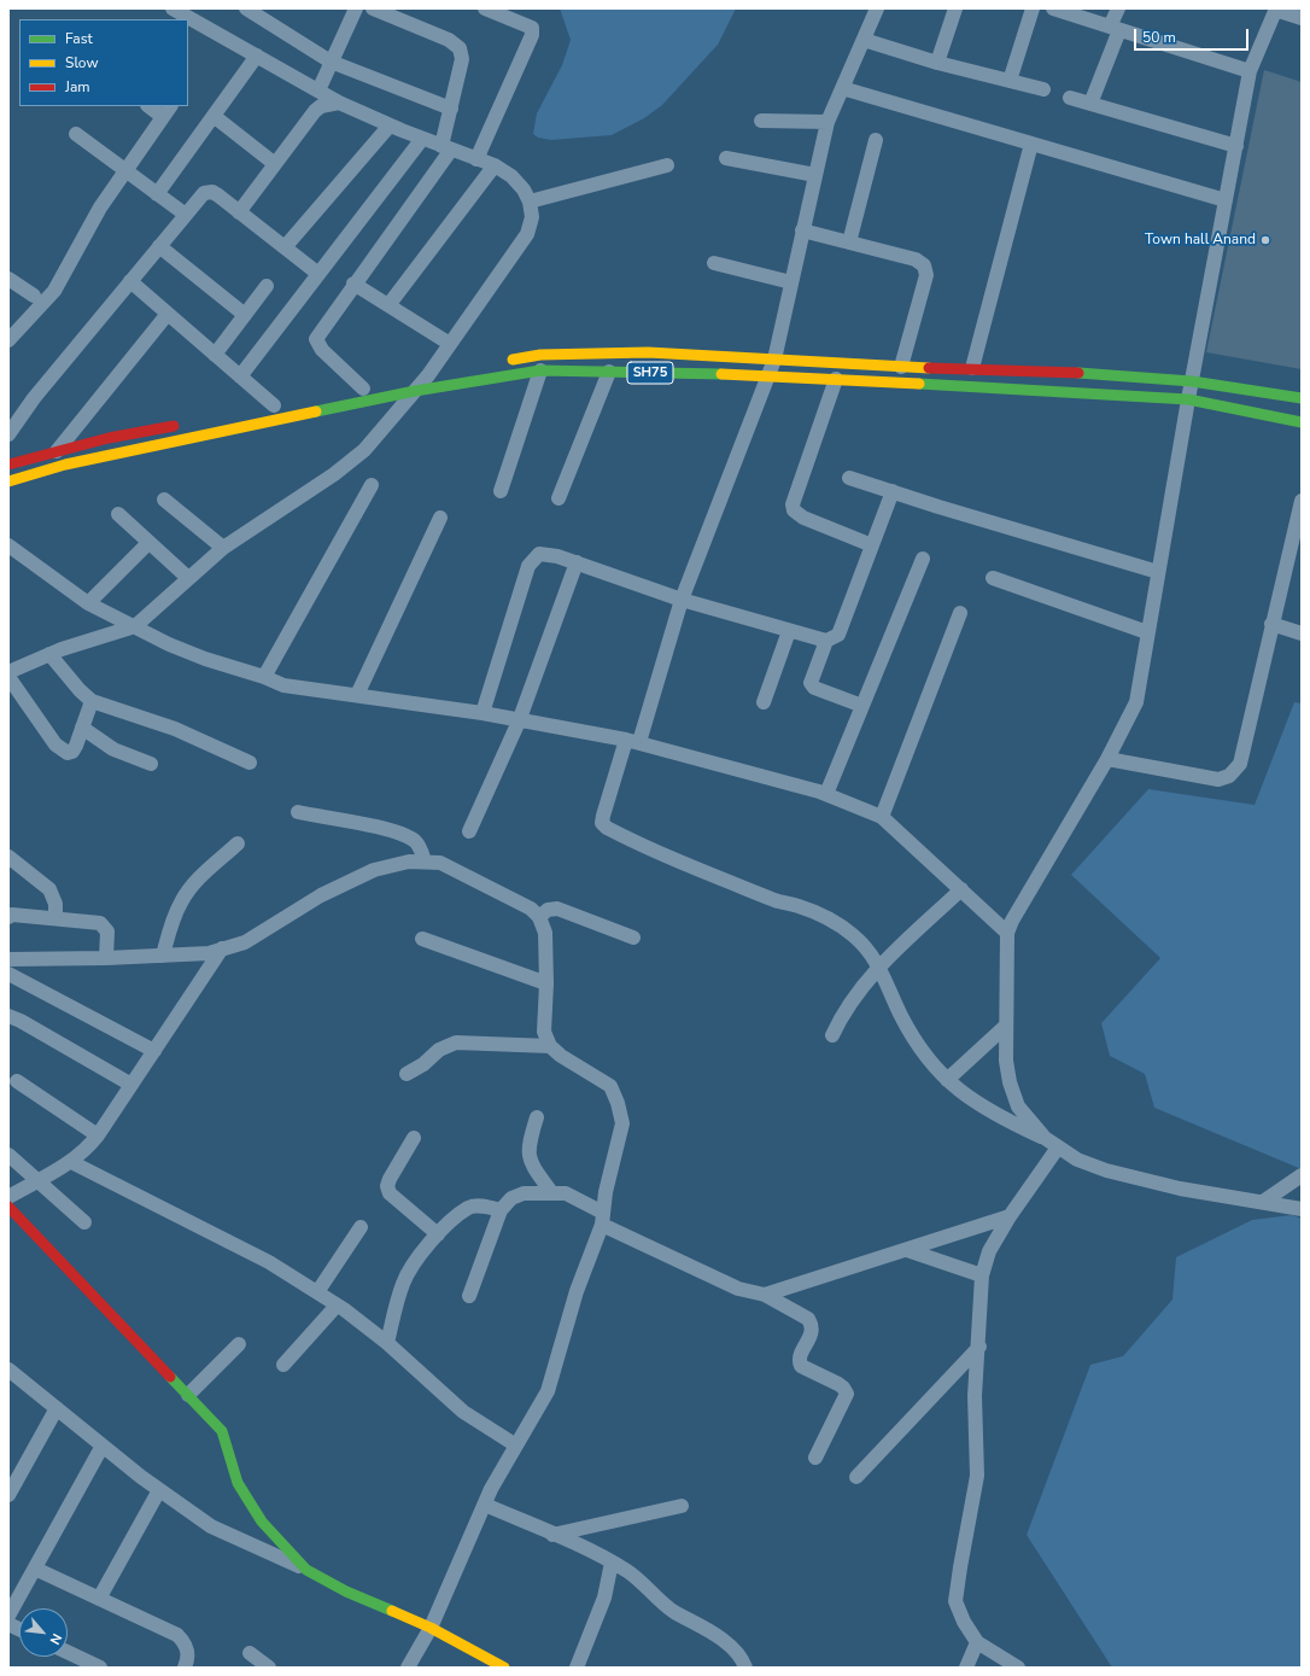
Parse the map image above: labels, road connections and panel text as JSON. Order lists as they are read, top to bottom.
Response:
{
  "streets": {
    "main road": ["SH75"]
  },
  "places": ["Town hall Anand"],
  "legend": ["Fast", "Slow", "Jam"],
  "scale_bar": "50 m",
  "north": "bottom right"
}
